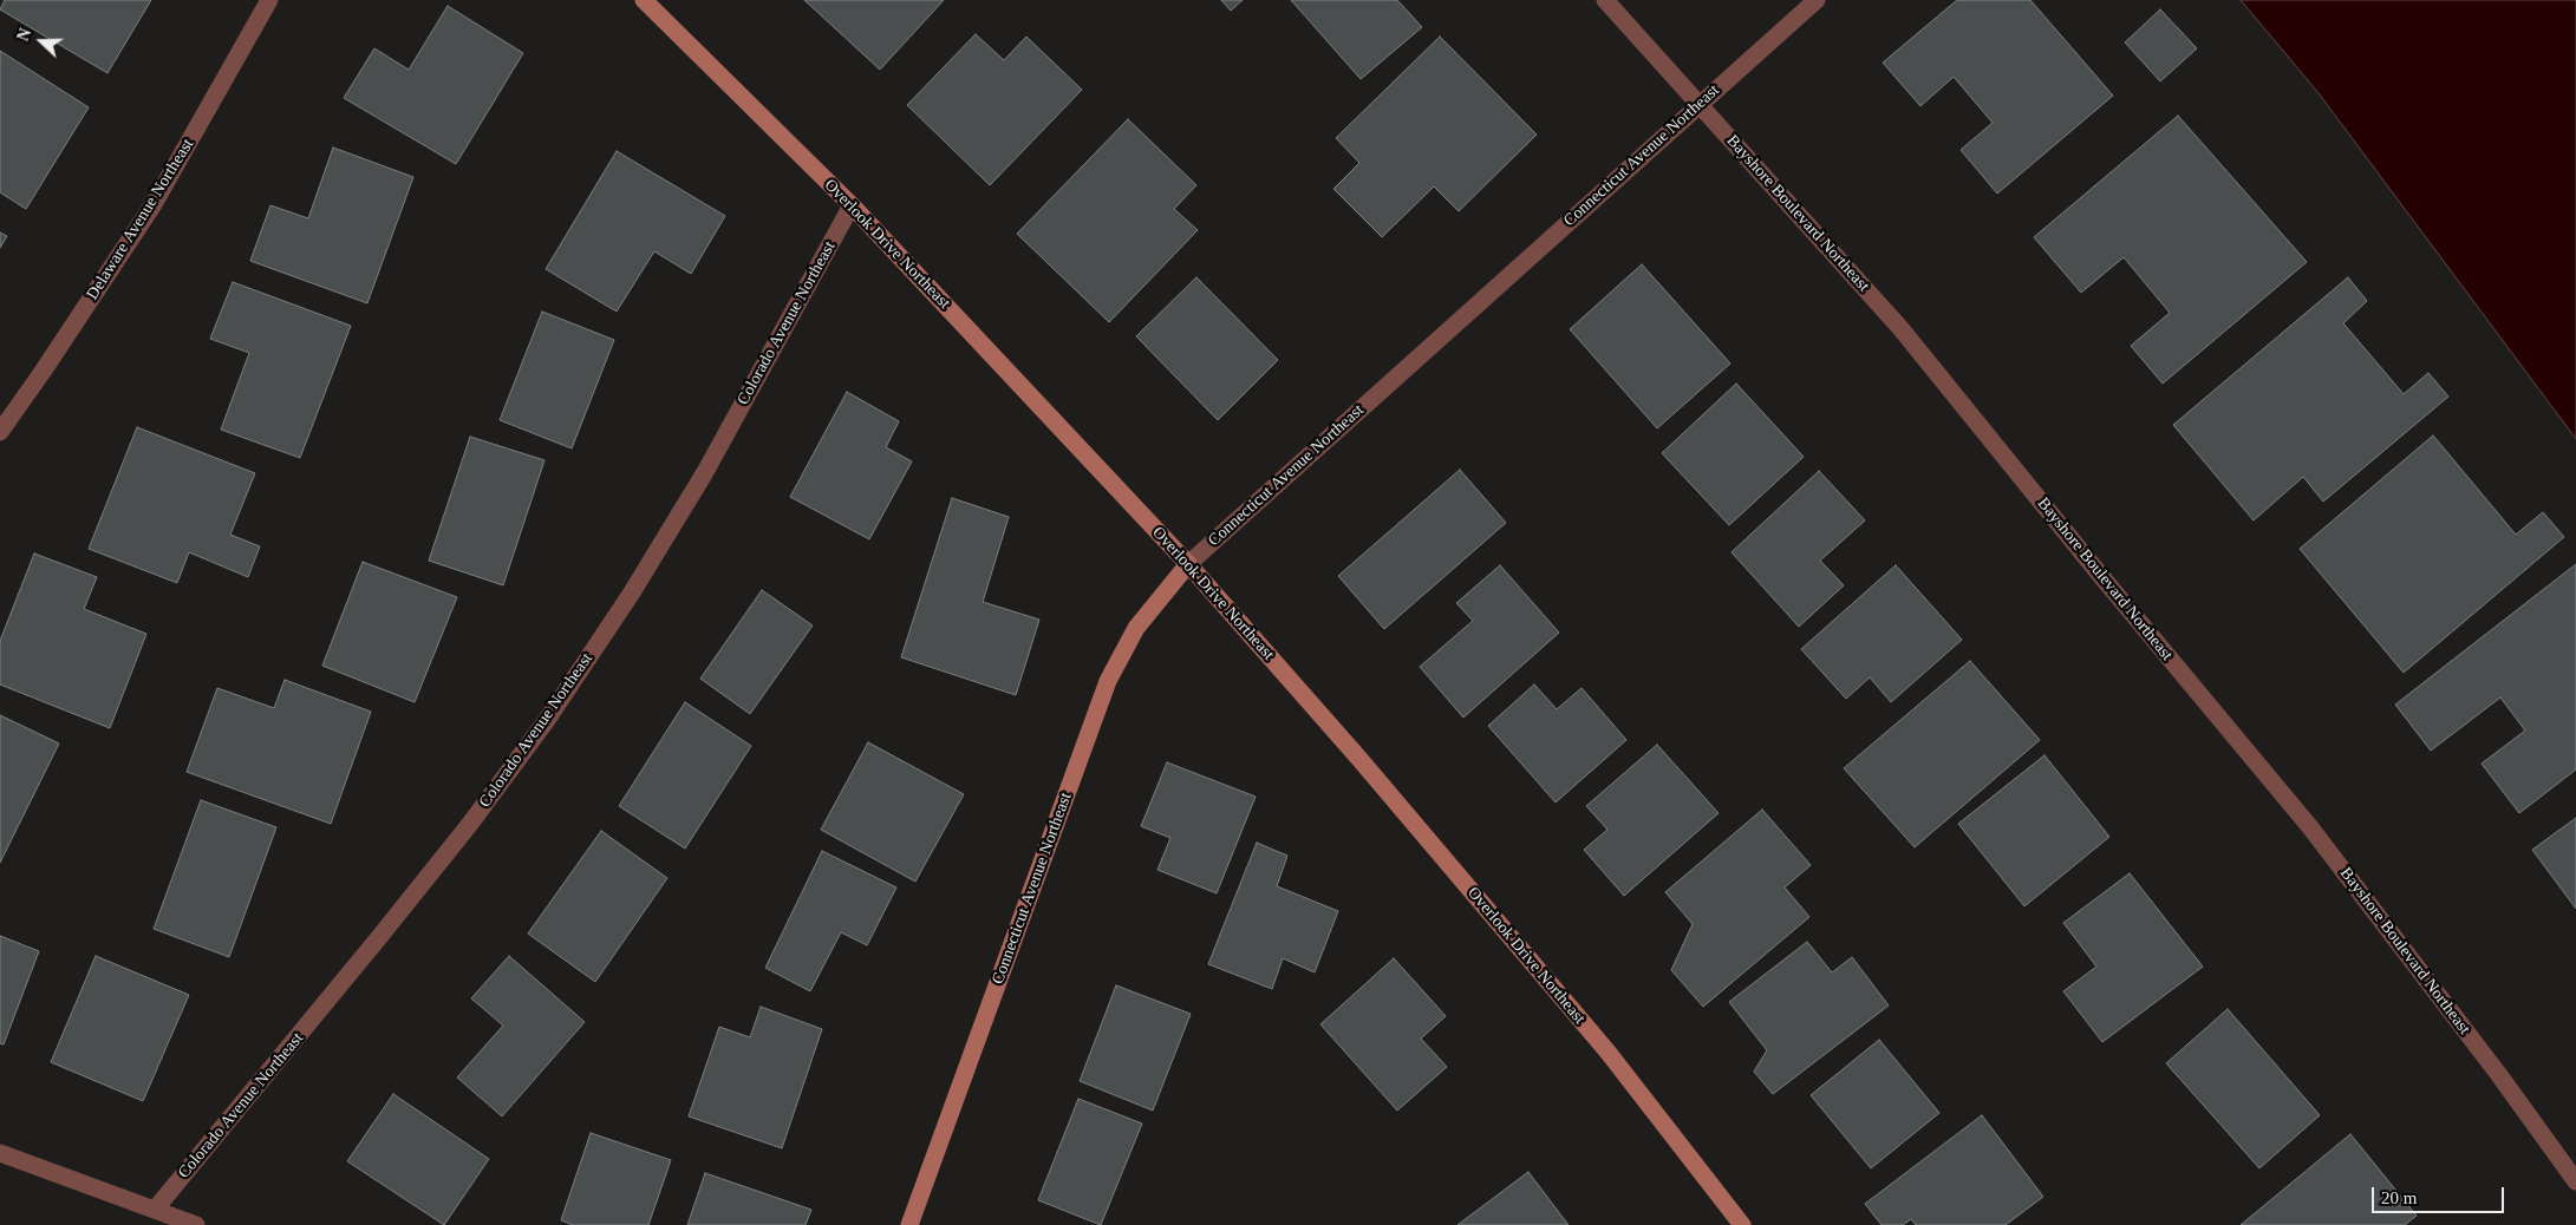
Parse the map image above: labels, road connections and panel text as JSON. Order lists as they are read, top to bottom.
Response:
{
  "streets": {
    "street": [
      "Connecticut Avenue Northeast",
      "Bayshore Boulevard Northeast",
      "Delaware Avenue Northeast",
      "Overlook Drive Northeast",
      "Colorado Avenue Northeast"
    ]
  },
  "crossings": [
    ["Connecticut Avenue Northeast", "Bayshore Boulevard Northeast"],
    ["Connecticut Avenue Northeast", "Overlook Drive Northeast"],
    ["Overlook Drive Northeast", "Colorado Avenue Northeast"]
  ],
  "scale_bar": "20 m",
  "north": "left"
}
